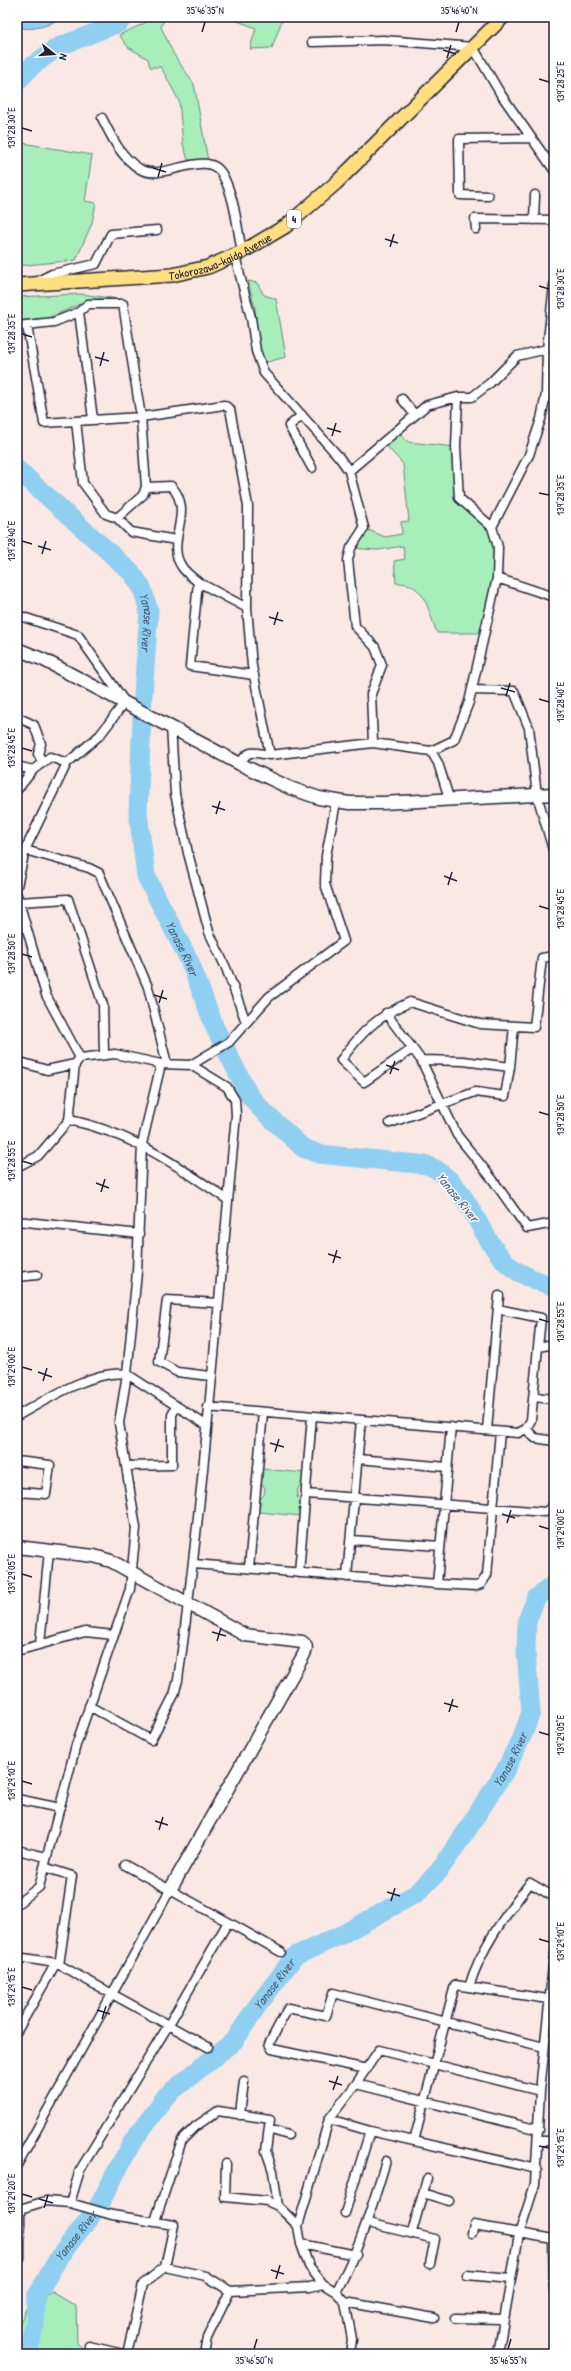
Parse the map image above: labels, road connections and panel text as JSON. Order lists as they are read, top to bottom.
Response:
{
  "streets": {
    "main road": ["4", "Tokorozawa-kaido Avenue"]
  },
  "water": ["Yanase River"],
  "north": "right",
  "coordinates": [
    "35°46'35\"N",
    "35°46'40\"N",
    "139°28'25\"E",
    "139°28'30\"E",
    "139°28'35\"E",
    "139°28'40\"E",
    "139°28'45\"E",
    "139°28'50\"E",
    "139°28'55\"E",
    "139°29'00\"E",
    "139°29'05\"E",
    "139°29'10\"E",
    "139°29'15\"E",
    "139°29'20\"E",
    "35°46'50\"N",
    "35°46'55\"N"
  ]
}
